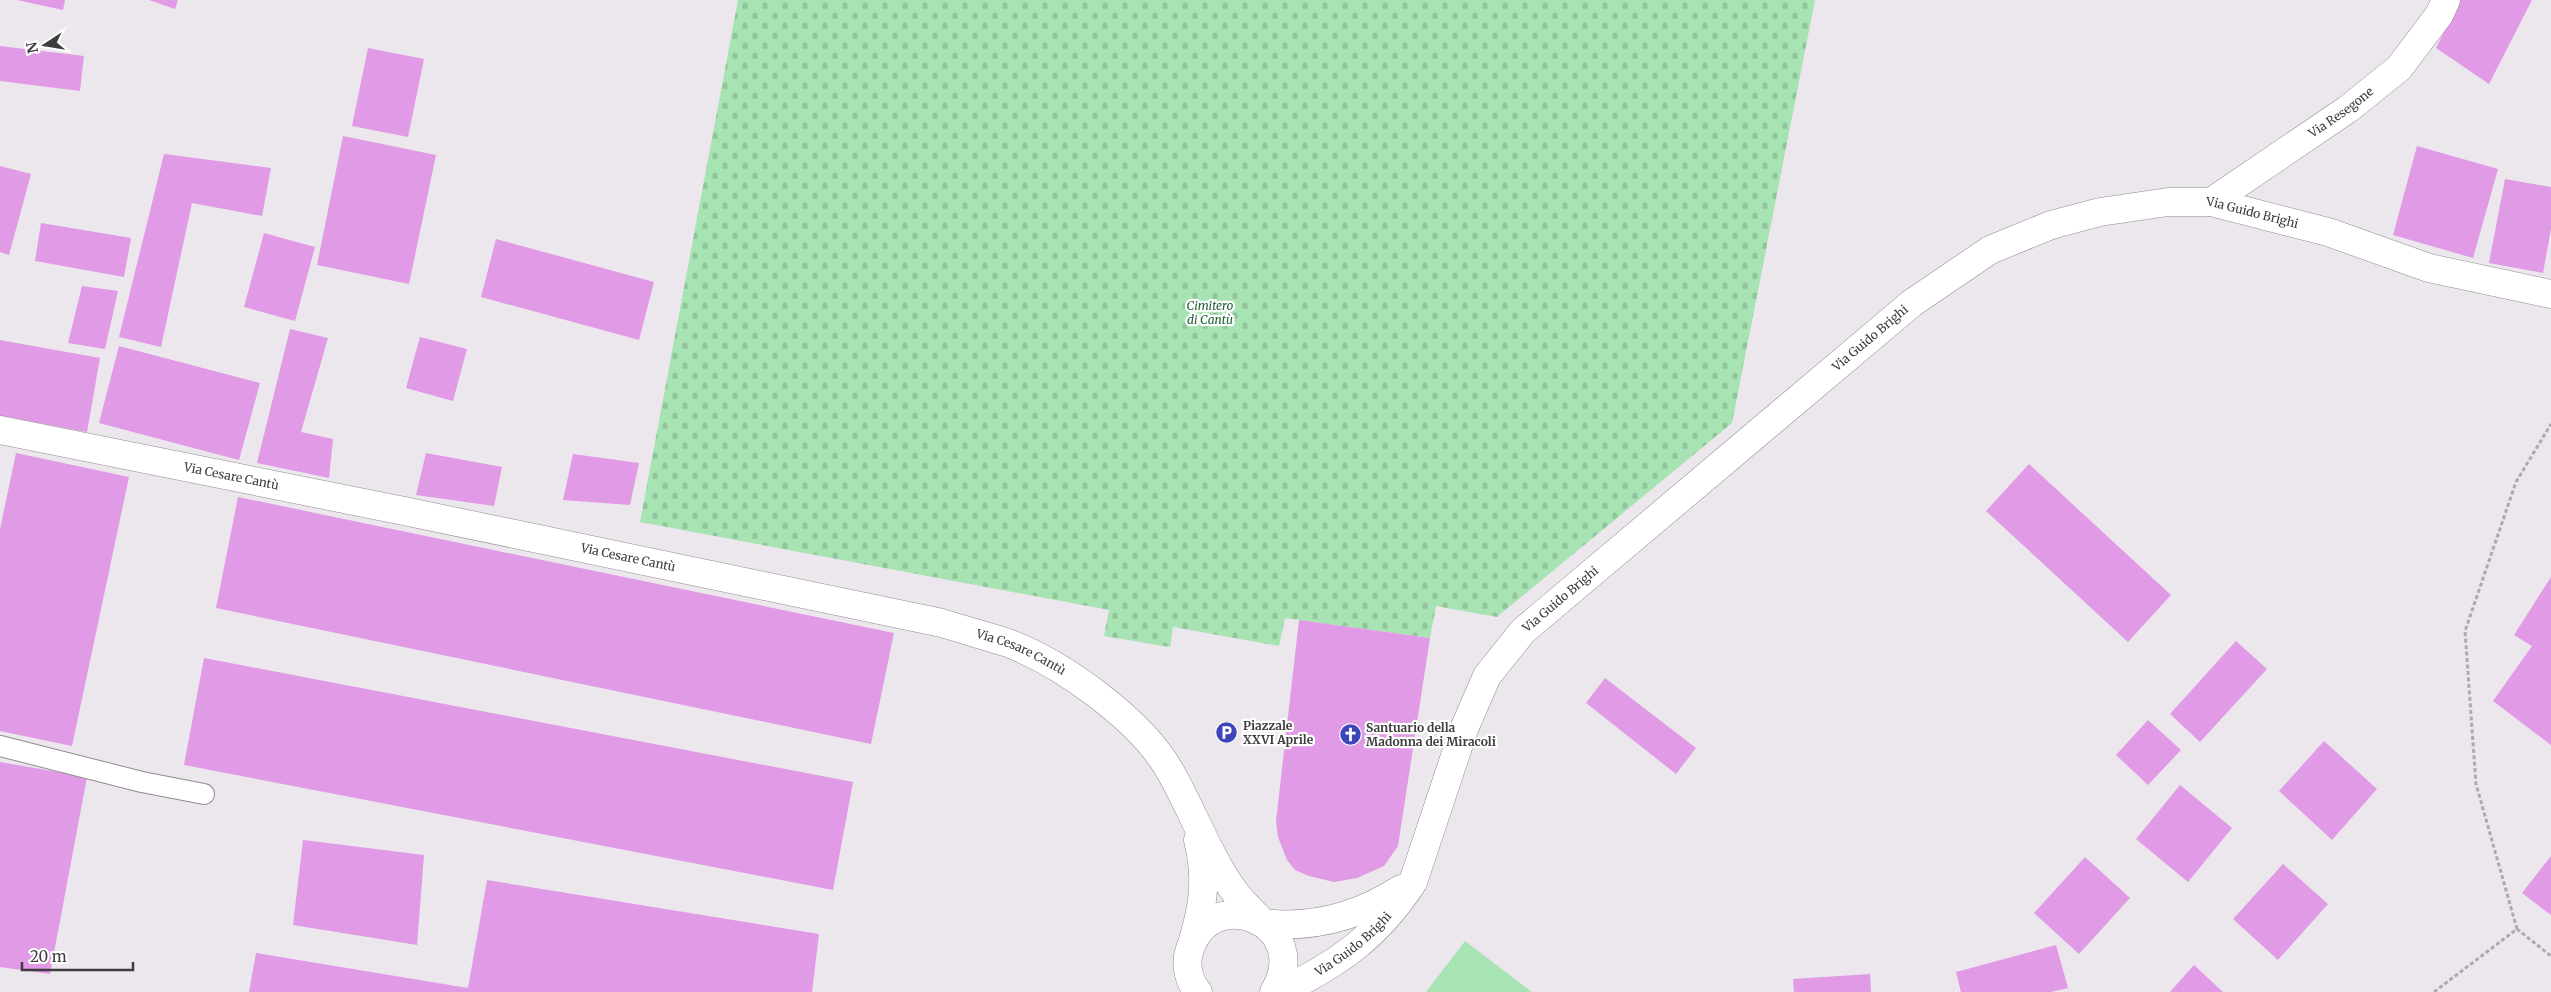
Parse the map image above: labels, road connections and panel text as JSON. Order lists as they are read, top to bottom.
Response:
{
  "streets": {
    "street": ["Via Resegone", "Via Guido Brighi", "Via Cesare Cantù"]
  },
  "crossings": [
    ["Via Resegone", "Via Guido Brighi"],
    ["Via Guido Brighi", "Via Cesare Cantù"]
  ],
  "parks": ["Cimitero di Cantù"],
  "places": {
    "parking": ["Piazzale XXVI Aprile"],
    "church": ["Santuario della Madonna dei Miracoli"]
  },
  "scale_bar": "20 m",
  "north": "left"
}
